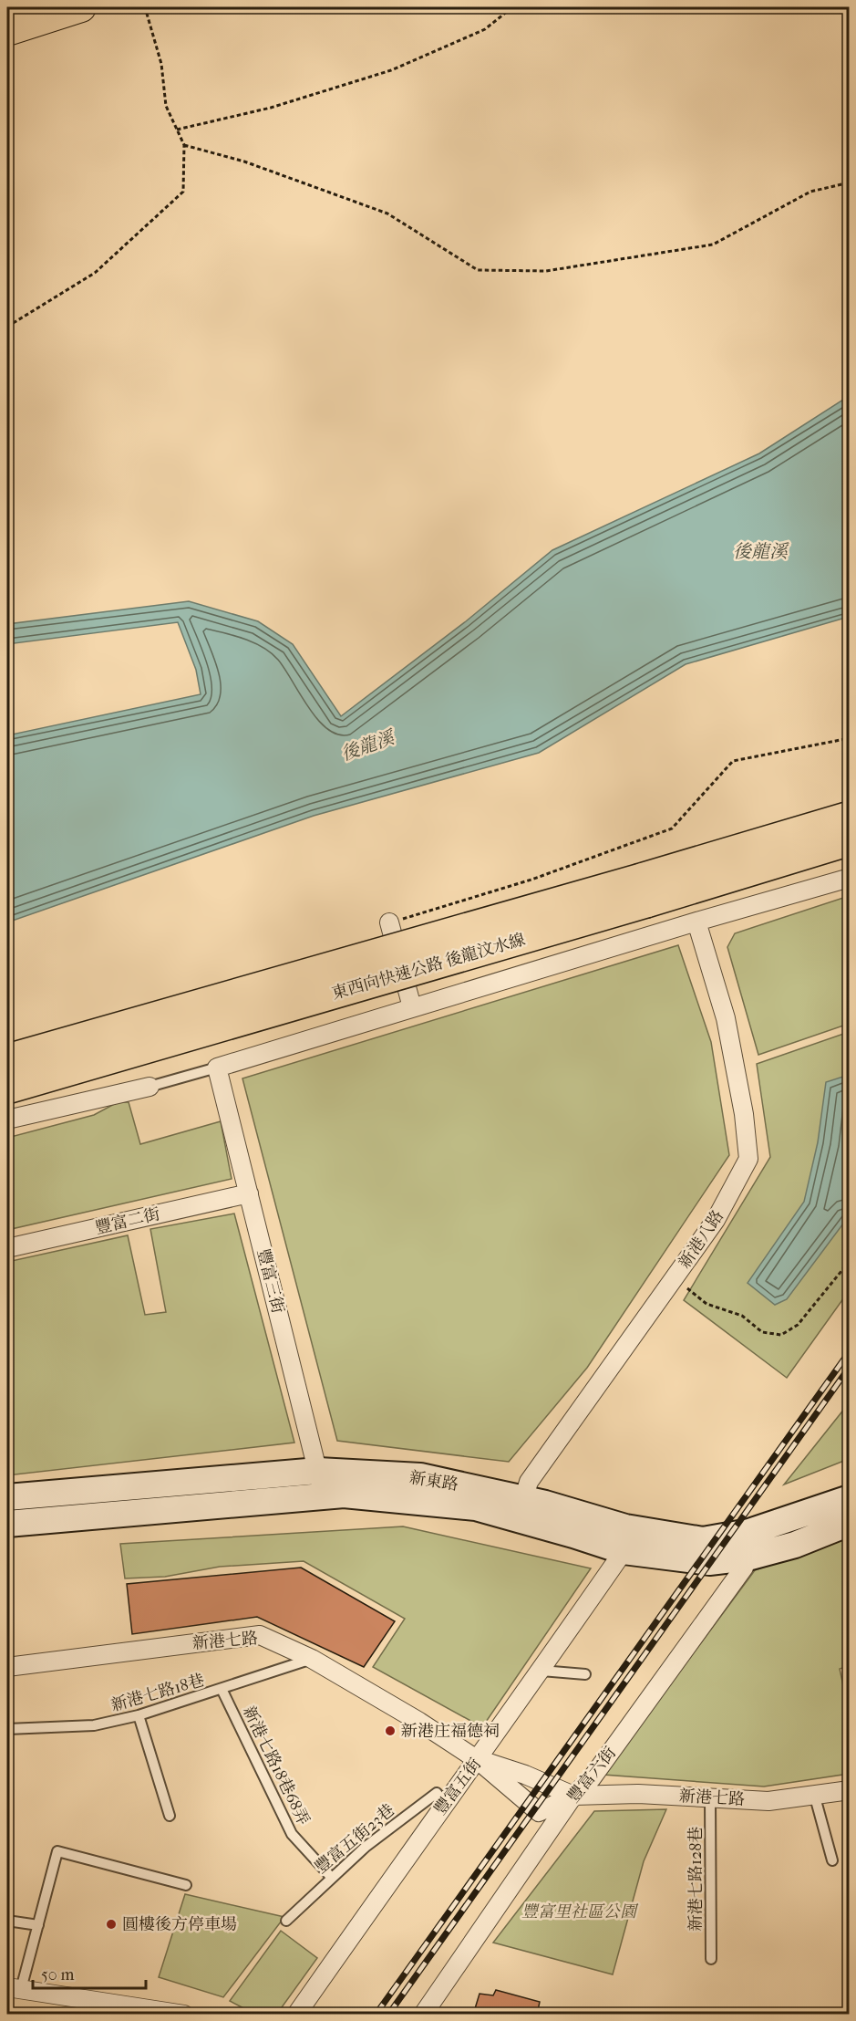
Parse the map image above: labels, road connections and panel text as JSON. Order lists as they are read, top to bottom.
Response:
{
  "streets": {
    "highway": ["東西向快速公路 後龍汶水線"],
    "main road": ["新東路"],
    "street": [
      "豐富二街",
      "新港八路",
      "豐富三街",
      "新港七路",
      "豐富六街",
      "豐富五街"
    ],
    "lane": [
      "新港七路18巷",
      "新港七路18巷68弄",
      "豐富五街23巷",
      "新港七路128巷"
    ]
  },
  "crossings": [
    ["豐富二街", "豐富三街"],
    ["新港八路", "新東路"],
    ["豐富三街", "新東路"],
    ["新東路", "豐富六街"],
    ["新東路", "豐富五街"],
    ["新港七路", "新港七路18巷"],
    ["新港七路", "豐富六街"],
    ["新港七路", "豐富五街"],
    ["新港七路", "新港七路128巷"],
    ["新港七路18巷", "新港七路18巷68弄"],
    ["新港七路18巷68弄", "豐富五街23巷"],
    ["豐富五街", "豐富五街23巷"]
  ],
  "water": ["後龍溪"],
  "parks": ["豐富里社區公園"],
  "places": ["新港庄福德祠", "圓樓後方停車場"],
  "scale_bar": "50 m"
}
